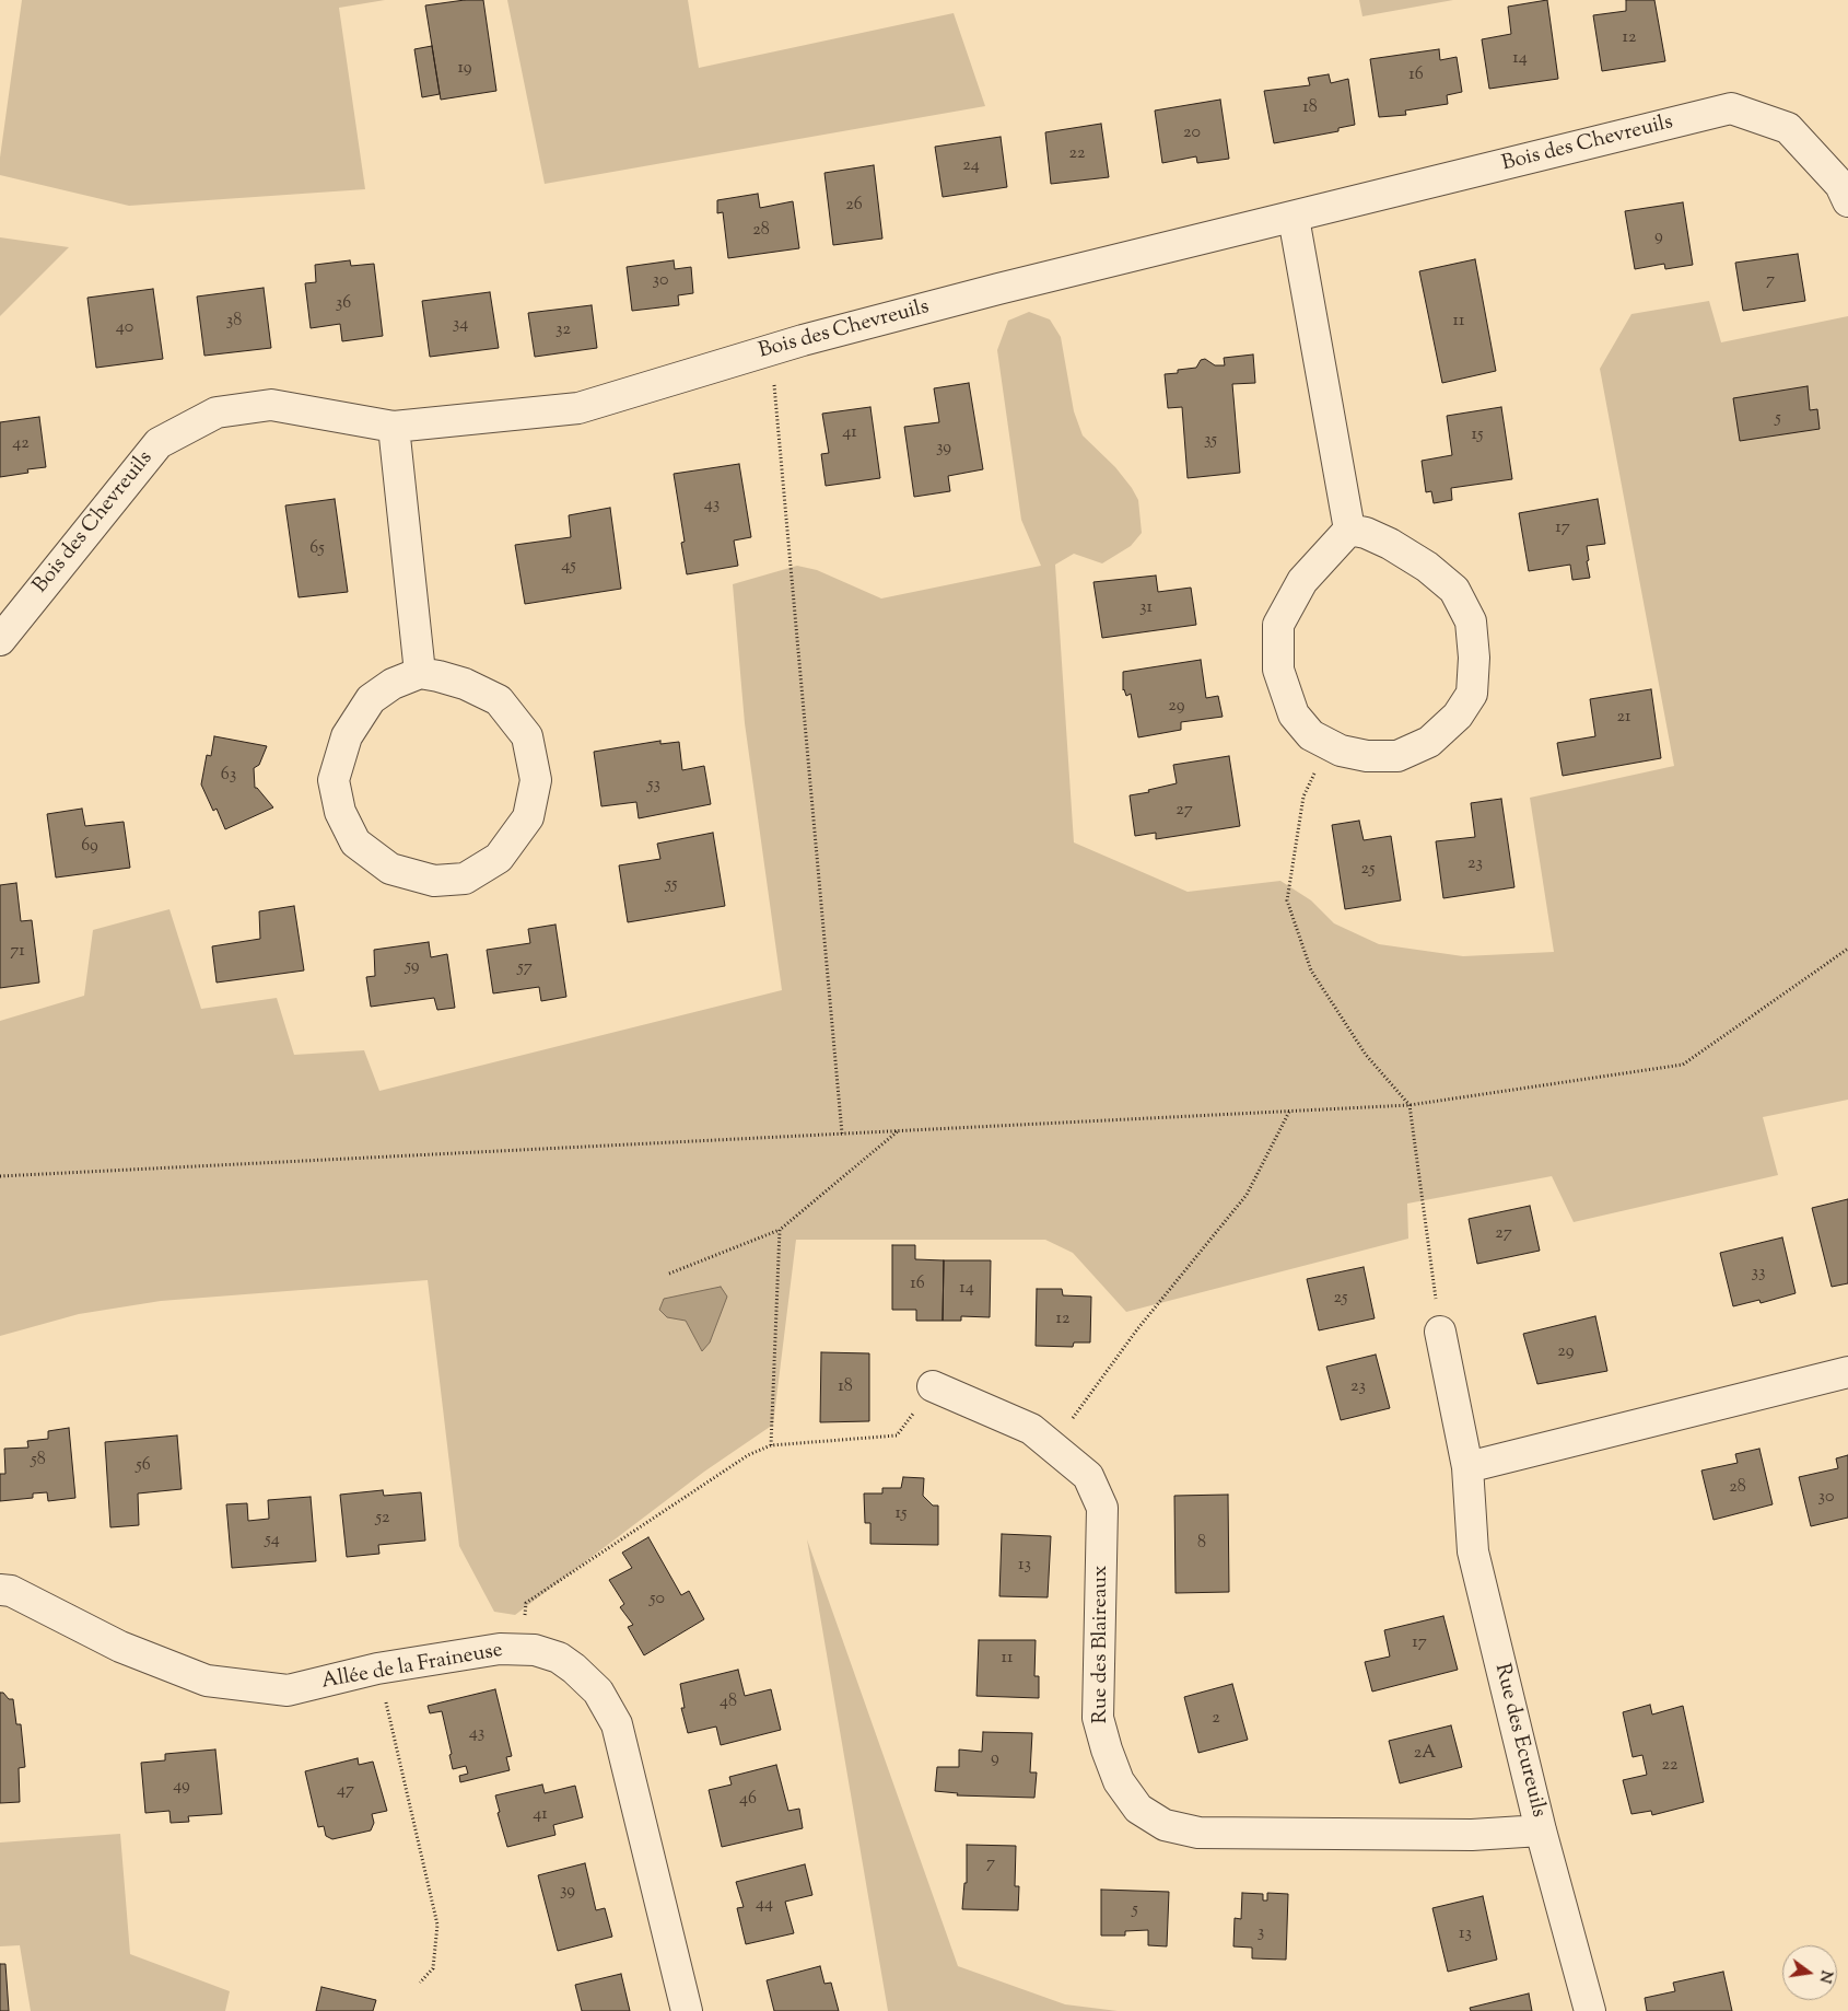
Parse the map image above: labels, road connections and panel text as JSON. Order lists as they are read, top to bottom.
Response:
{
  "streets": {
    "street": [
      "Bois des Chevreuils",
      "Rue des Blaireaux",
      "Allée de la Fraineuse",
      "Rue des Ecureuils"
    ]
  },
  "crossings": [
    ["Rue des Blaireaux", "Rue des Ecureuils"]
  ],
  "house_numbers": [
    "12",
    "14",
    "19",
    "16",
    "18",
    "20",
    "22",
    "24",
    "26",
    "28",
    "9",
    "30",
    "7",
    "36",
    "38",
    "11",
    "34",
    "40",
    "32",
    "5",
    "41",
    "15",
    "35",
    "42",
    "39",
    "43",
    "17",
    "65",
    "45",
    "31",
    "29",
    "21",
    "63",
    "53",
    "27",
    "69",
    "23",
    "25",
    "55",
    "71",
    "59",
    "57",
    "27",
    "33",
    "16",
    "14",
    "25",
    "12",
    "29",
    "18",
    "23",
    "58",
    "56",
    "28",
    "30",
    "15",
    "52",
    "54",
    "8",
    "13",
    "50",
    "17",
    "11",
    "48",
    "2",
    "43",
    "2A",
    "9",
    "22",
    "49",
    "47",
    "46",
    "41",
    "7",
    "39",
    "44",
    "5",
    "3",
    "13"
  ],
  "north": "right"
}
